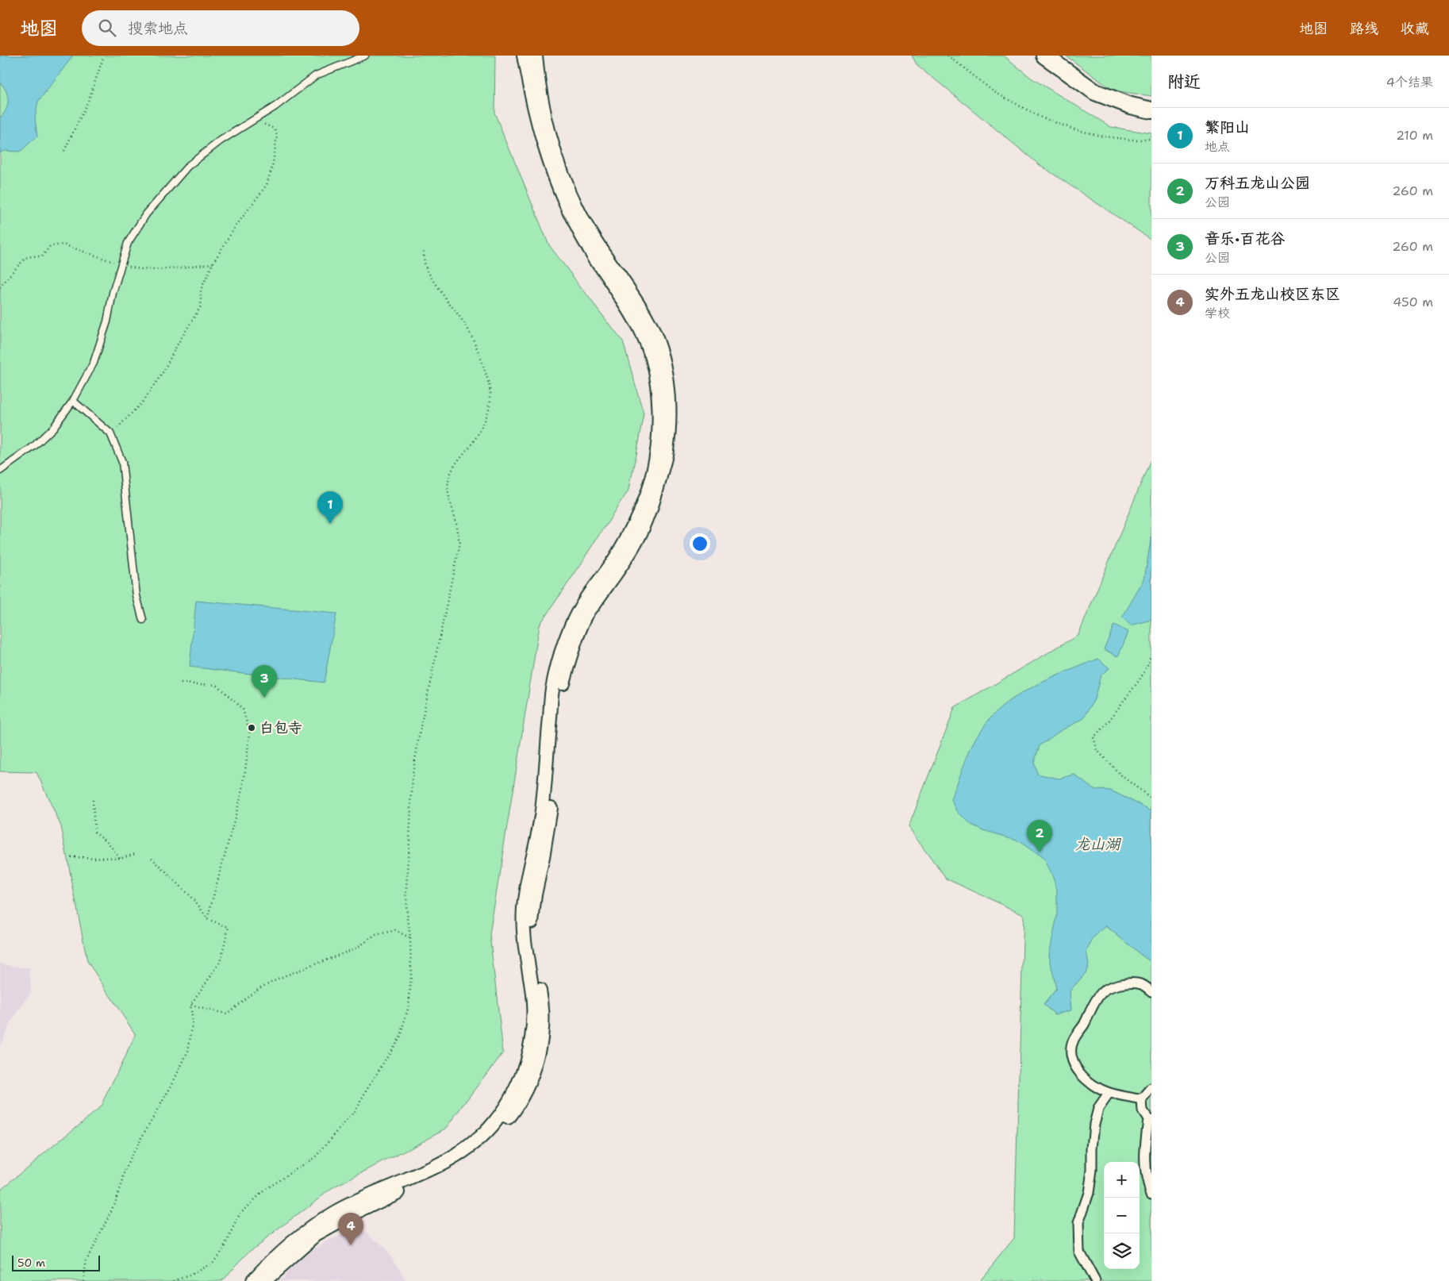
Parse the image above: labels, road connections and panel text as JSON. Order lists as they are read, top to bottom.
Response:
{
  "water": ["龙山湖"],
  "places": ["白包寺"],
  "scale_bar": "50 m",
  "page": {
    "header": "地图",
    "search": "搜索地点",
    "nav": ["地图", "路线", "收藏"],
    "heading": ["附近", "4个结果"],
    "list": [
      {
        "mark": "1",
        "name": "繁阳山",
        "note": "地点",
        "value": "210 m"
      },
      {
        "mark": "2",
        "name": "万科五龙山公园",
        "note": "公园",
        "value": "260 m"
      },
      {
        "mark": "3",
        "name": "音乐·百花谷",
        "note": "公园",
        "value": "260 m"
      },
      {
        "mark": "4",
        "name": "实外五龙山校区东区",
        "note": "学校",
        "value": "450 m"
      }
    ],
    "pins": [
      "1",
      "3",
      "2",
      "4"
    ],
    "map_buttons": ["+", "−"],
    "scale": "50 m"
  }
}
